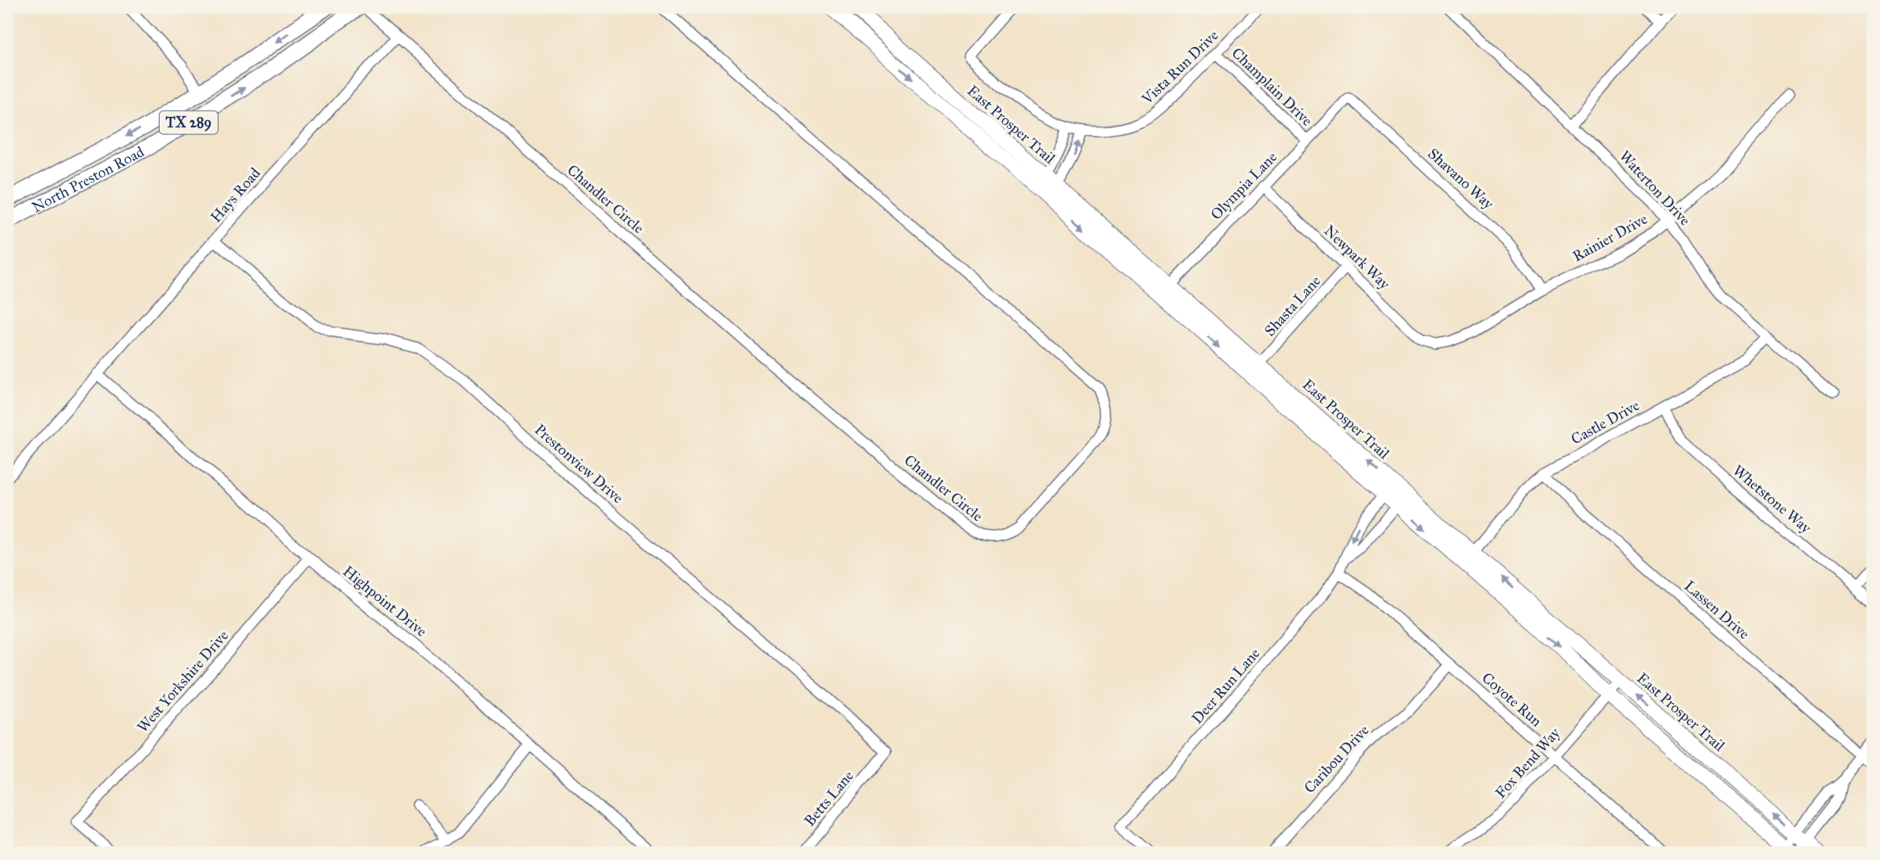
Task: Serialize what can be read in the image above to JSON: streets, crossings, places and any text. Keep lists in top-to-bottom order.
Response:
{
  "streets": {
    "main road": ["TX 289", "East Prosper Trail", "North Preston Road"],
    "street": [
      "Vista Run Drive",
      "Champlain Drive",
      "Shavano Way",
      "Olympia Lane",
      "Waterton Drive",
      "Hays Road",
      "Chandler Circle",
      "Rainier Drive",
      "Newpark Way",
      "Shasta Lane",
      "Castle Drive",
      "Prestonview Drive",
      "Whetstone Way",
      "Highpoint Drive",
      "Lassen Drive",
      "West Yorkshire Drive",
      "Deer Run Lane",
      "Coyote Run",
      "Caribou Drive",
      "Fox Bend Way",
      "Betts Lane"
    ]
  },
  "crossings": [
    ["Vista Run Drive", "Champlain Drive"],
    ["Champlain Drive", "Olympia Lane"],
    ["East Prosper Trail", "Olympia Lane"],
    ["East Prosper Trail", "Shasta Lane"],
    ["East Prosper Trail", "Castle Drive"],
    ["East Prosper Trail", "Deer Run Lane"],
    ["East Prosper Trail", "Fox Bend Way"],
    ["Shavano Way", "Olympia Lane"],
    ["Shavano Way", "Rainier Drive"],
    ["Olympia Lane", "Newpark Way"],
    ["Waterton Drive", "Rainier Drive"],
    ["Waterton Drive", "Castle Drive"],
    ["Hays Road", "Chandler Circle"],
    ["Hays Road", "Prestonview Drive"],
    ["Hays Road", "Highpoint Drive"],
    ["Rainier Drive", "Newpark Way"],
    ["Newpark Way", "Shasta Lane"],
    ["Castle Drive", "Whetstone Way"],
    ["Castle Drive", "Lassen Drive"],
    ["Prestonview Drive", "Betts Lane"],
    ["Highpoint Drive", "West Yorkshire Drive"],
    ["Deer Run Lane", "Coyote Run"],
    ["Coyote Run", "Caribou Drive"],
    ["Coyote Run", "Fox Bend Way"]
  ]
}
